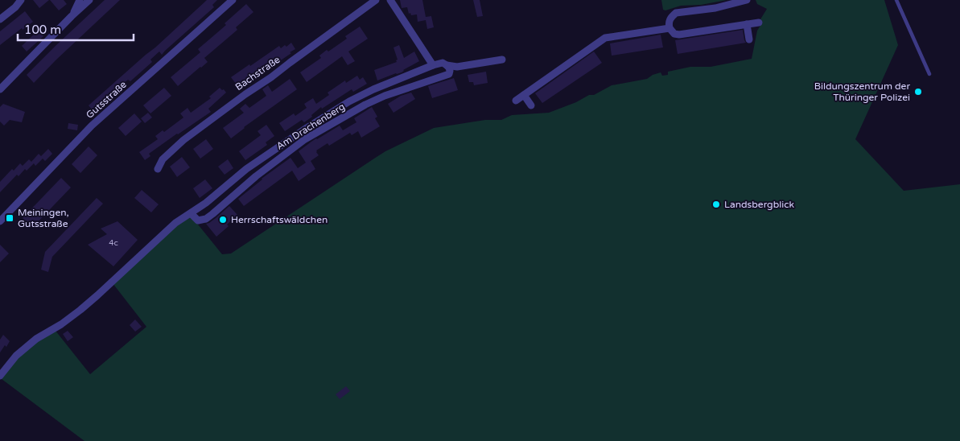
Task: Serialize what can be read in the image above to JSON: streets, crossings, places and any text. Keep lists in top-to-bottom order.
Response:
{
  "streets": {
    "street": ["Bachstraße", "Gutsstraße", "Am Drachenberg"]
  },
  "places": {
    "other": ["Bildungszentrum der Thüringer Polizei", "Landsbergblick", "Herrschaftswäldchen"],
    "transit": ["Meiningen, Gutsstraße"]
  },
  "house_numbers": ["4c"],
  "scale_bar": "100 m"
}
